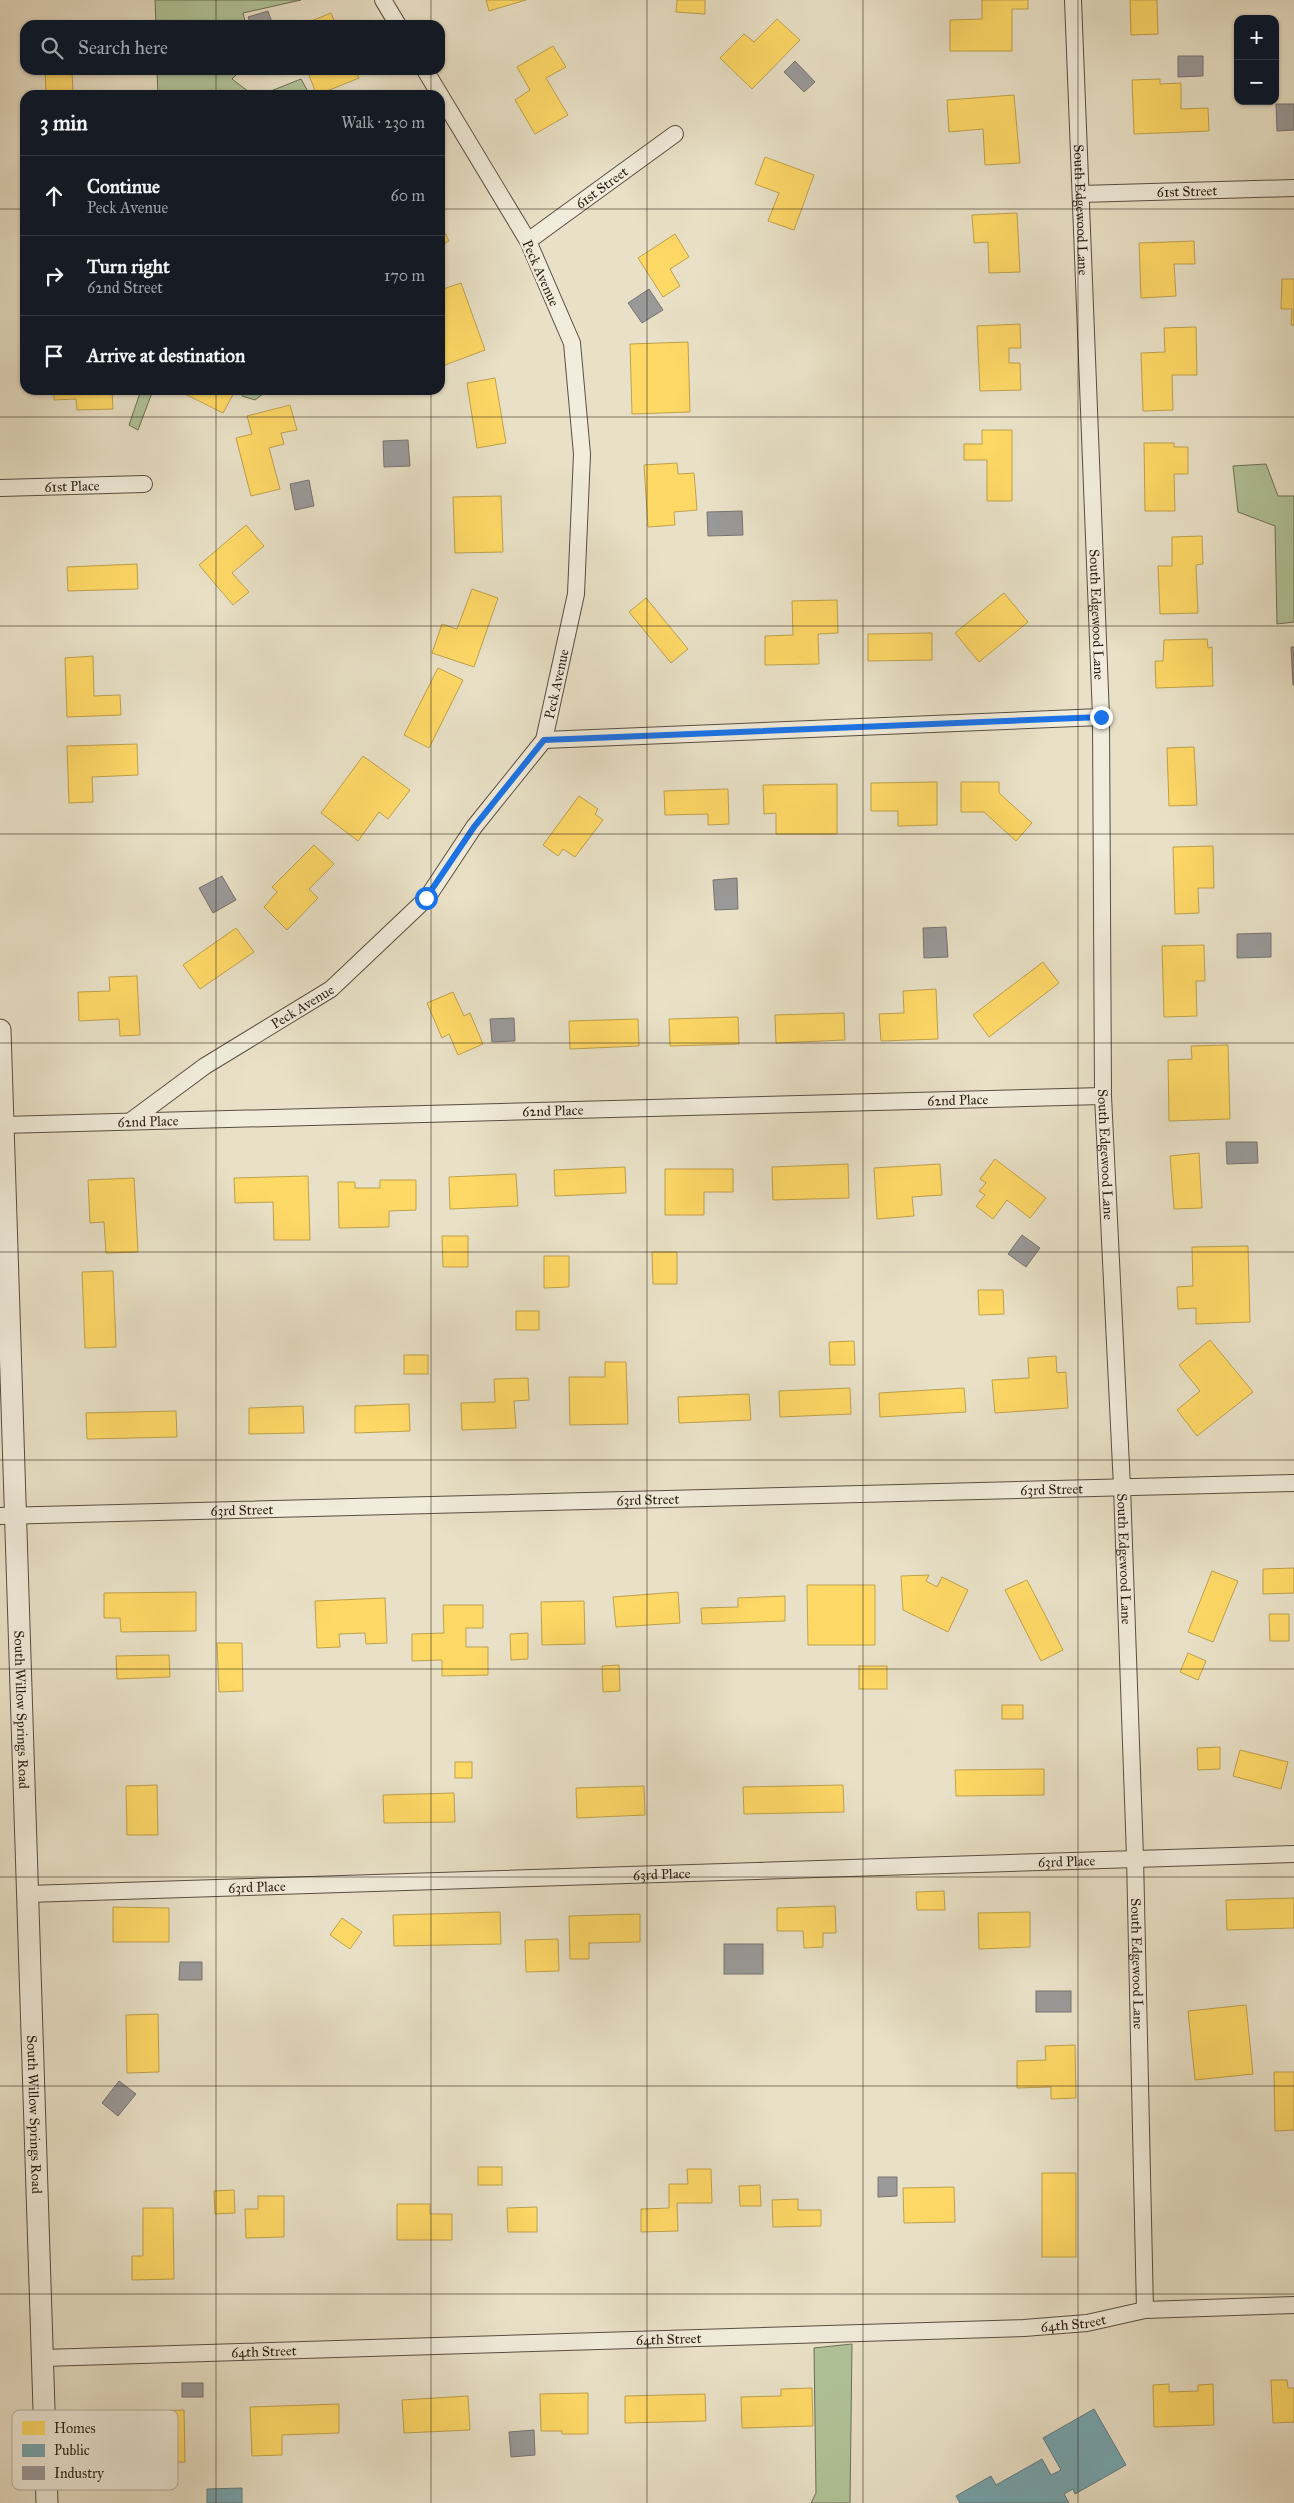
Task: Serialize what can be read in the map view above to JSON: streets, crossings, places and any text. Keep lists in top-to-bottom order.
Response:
{
  "streets": {
    "street": [
      "61st Street",
      "South Edgewood Lane",
      "Peck Avenue",
      "61st Place",
      "62nd Place",
      "63rd Street",
      "South Willow Springs Road",
      "63rd Place",
      "64th Street"
    ]
  },
  "crossings": [
    ["61st Street", "South Edgewood Lane"],
    ["61st Street", "Peck Avenue"],
    ["South Edgewood Lane", "62nd Place"],
    ["South Edgewood Lane", "63rd Street"],
    ["South Edgewood Lane", "63rd Place"],
    ["South Edgewood Lane", "64th Street"],
    ["Peck Avenue", "62nd Place"],
    ["62nd Place", "South Willow Springs Road"],
    ["63rd Street", "South Willow Springs Road"],
    ["South Willow Springs Road", "63rd Place"],
    ["South Willow Springs Road", "64th Street"]
  ],
  "legend": ["Homes", "Public", "Industry"],
  "page": {
    "map_buttons": ["+", "−"],
    "search": "Search here",
    "heading": ["3 min", "Walk · 230 m"],
    "list": [
      ["Continue", "Peck Avenue", "60 m"],
      ["Turn right", "62nd Street", "170 m"],
      "Arrive at destination"
    ]
  }
}
